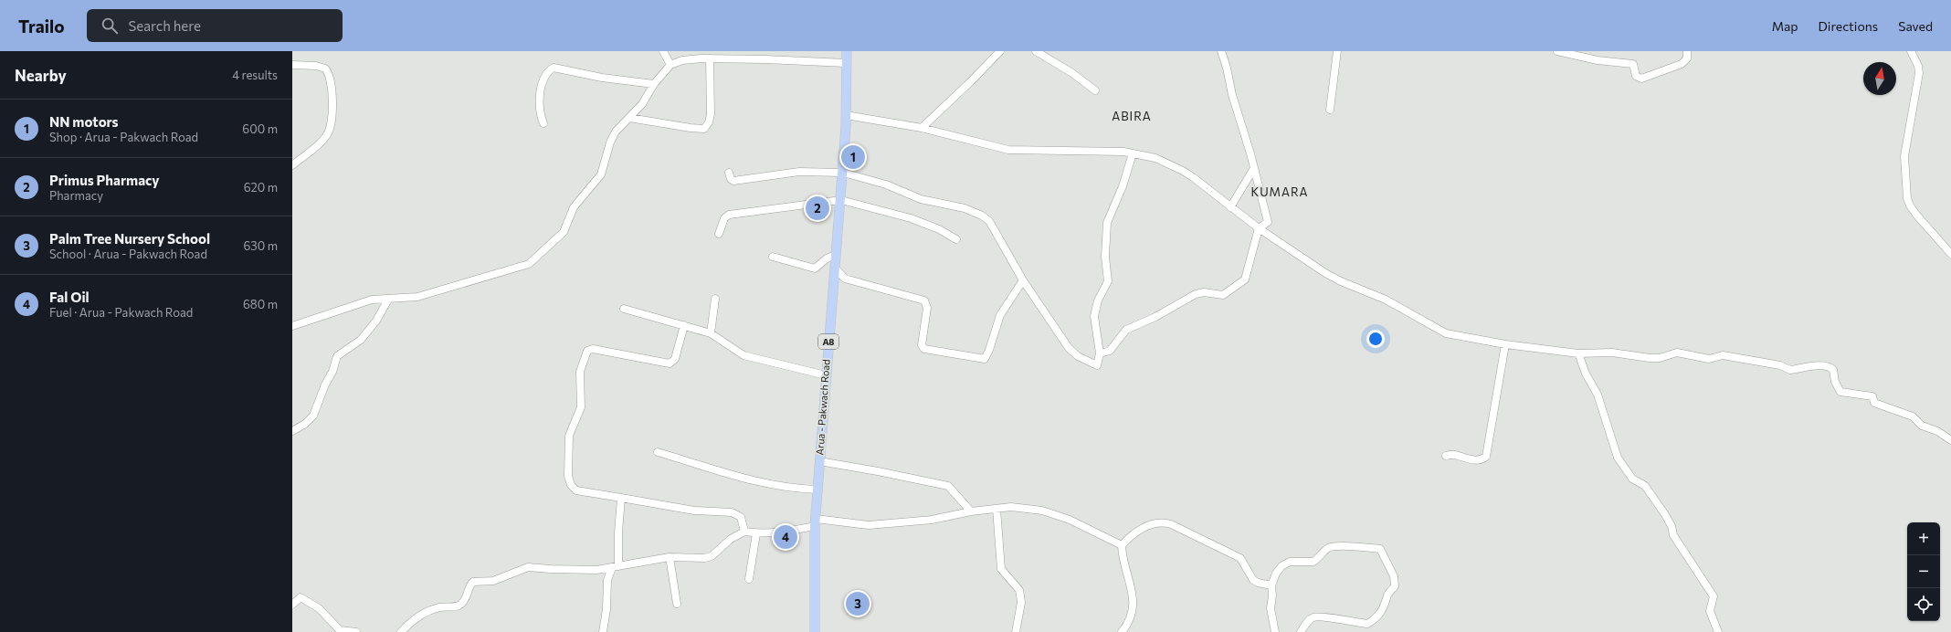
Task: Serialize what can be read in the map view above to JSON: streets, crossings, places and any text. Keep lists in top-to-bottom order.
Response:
{
  "streets": {
    "main road": ["A8", "Arua - Pakwach Road"]
  },
  "districts": ["ABIRA", "KUMARA"],
  "north": "top",
  "page": {
    "header": "Trailo",
    "search": "Search here",
    "nav": ["Map", "Directions", "Saved"],
    "heading": ["Nearby", "4 results"],
    "list": [
      {
        "mark": "1",
        "name": "NN motors",
        "note": "Shop · Arua - Pakwach Road",
        "value": "600 m"
      },
      {
        "mark": "2",
        "name": "Primus Pharmacy",
        "note": "Pharmacy",
        "value": "620 m"
      },
      {
        "mark": "3",
        "name": "Palm Tree Nursery School",
        "note": "School · Arua - Pakwach Road",
        "value": "630 m"
      },
      {
        "mark": "4",
        "name": "Fal Oil",
        "note": "Fuel · Arua - Pakwach Road",
        "value": "680 m"
      }
    ],
    "pins": [
      "1",
      "2",
      "4",
      "3"
    ],
    "map_buttons": ["+", "−"]
  }
}
